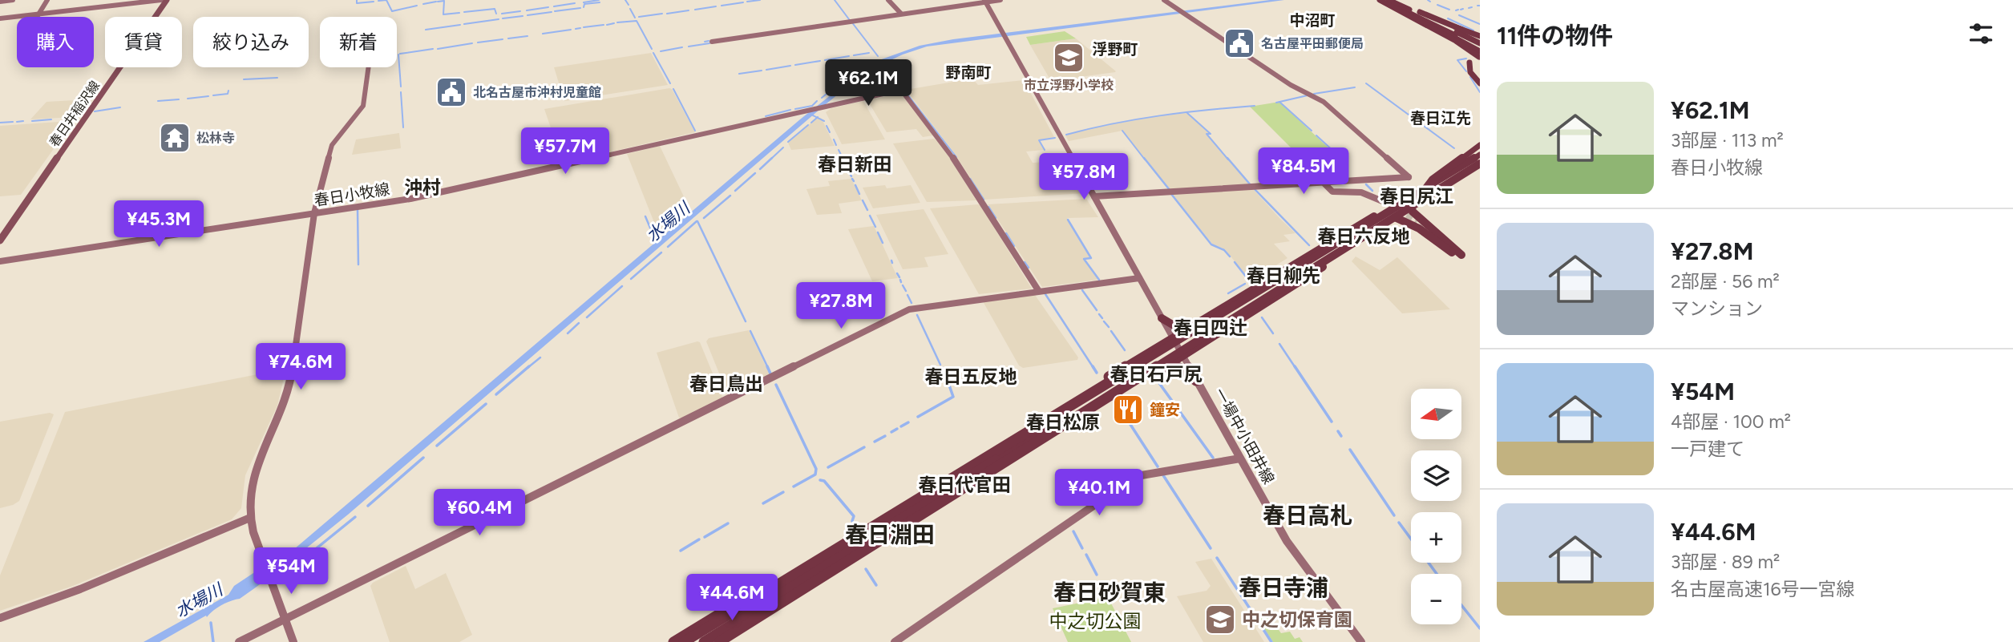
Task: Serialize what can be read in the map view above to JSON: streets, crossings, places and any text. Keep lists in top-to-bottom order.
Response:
{
  "streets": {
    "main road": ["春日井稲沢線"],
    "street": ["春日小牧線", "一場中小田井線"]
  },
  "districts": [
    "中沼町",
    "浮野町",
    "野南町",
    "春日江先",
    "春日新田",
    "沖村",
    "春日尻江",
    "春日六反地",
    "春日柳先",
    "春日四辻",
    "春日石戸尻",
    "春日五反地",
    "春日鳥出",
    "春日松原",
    "春日代官田",
    "春日高札",
    "春日淵田",
    "春日寺浦",
    "春日砂賀東"
  ],
  "water": ["水場川"],
  "parks": ["中之切公園"],
  "places": {
    "public building": ["名古屋平田郵便局", "北名古屋市沖村児童館"],
    "school or university": ["市立浮野小学校", "中之切保育園"],
    "temple": ["松林寺"],
    "restaurant": ["鐘安"]
  },
  "north": "left",
  "page": {
    "heading": "11件の物件",
    "chip": [
      "購入",
      "賃貸",
      "絞り込み",
      "新着"
    ],
    "price": [
      "¥62.1M",
      "¥57.7M",
      "¥84.5M",
      "¥57.8M",
      "¥45.3M",
      "¥27.8M",
      "¥74.6M",
      "¥40.1M",
      "¥60.4M",
      "¥54M",
      "¥44.6M"
    ],
    "list": [
      {
        "name": "¥62.1M",
        "note": "3部屋 · 113 m² · 春日小牧線"
      },
      {
        "name": "¥27.8M",
        "note": "2部屋 · 56 m² · マンション"
      },
      {
        "name": "¥54M",
        "note": "4部屋 · 100 m² · 一戸建て"
      },
      {
        "name": "¥44.6M",
        "note": "3部屋 · 89 m² · 名古屋高速16号一宮線"
      }
    ],
    "map_buttons": ["+", "−"]
  }
}
